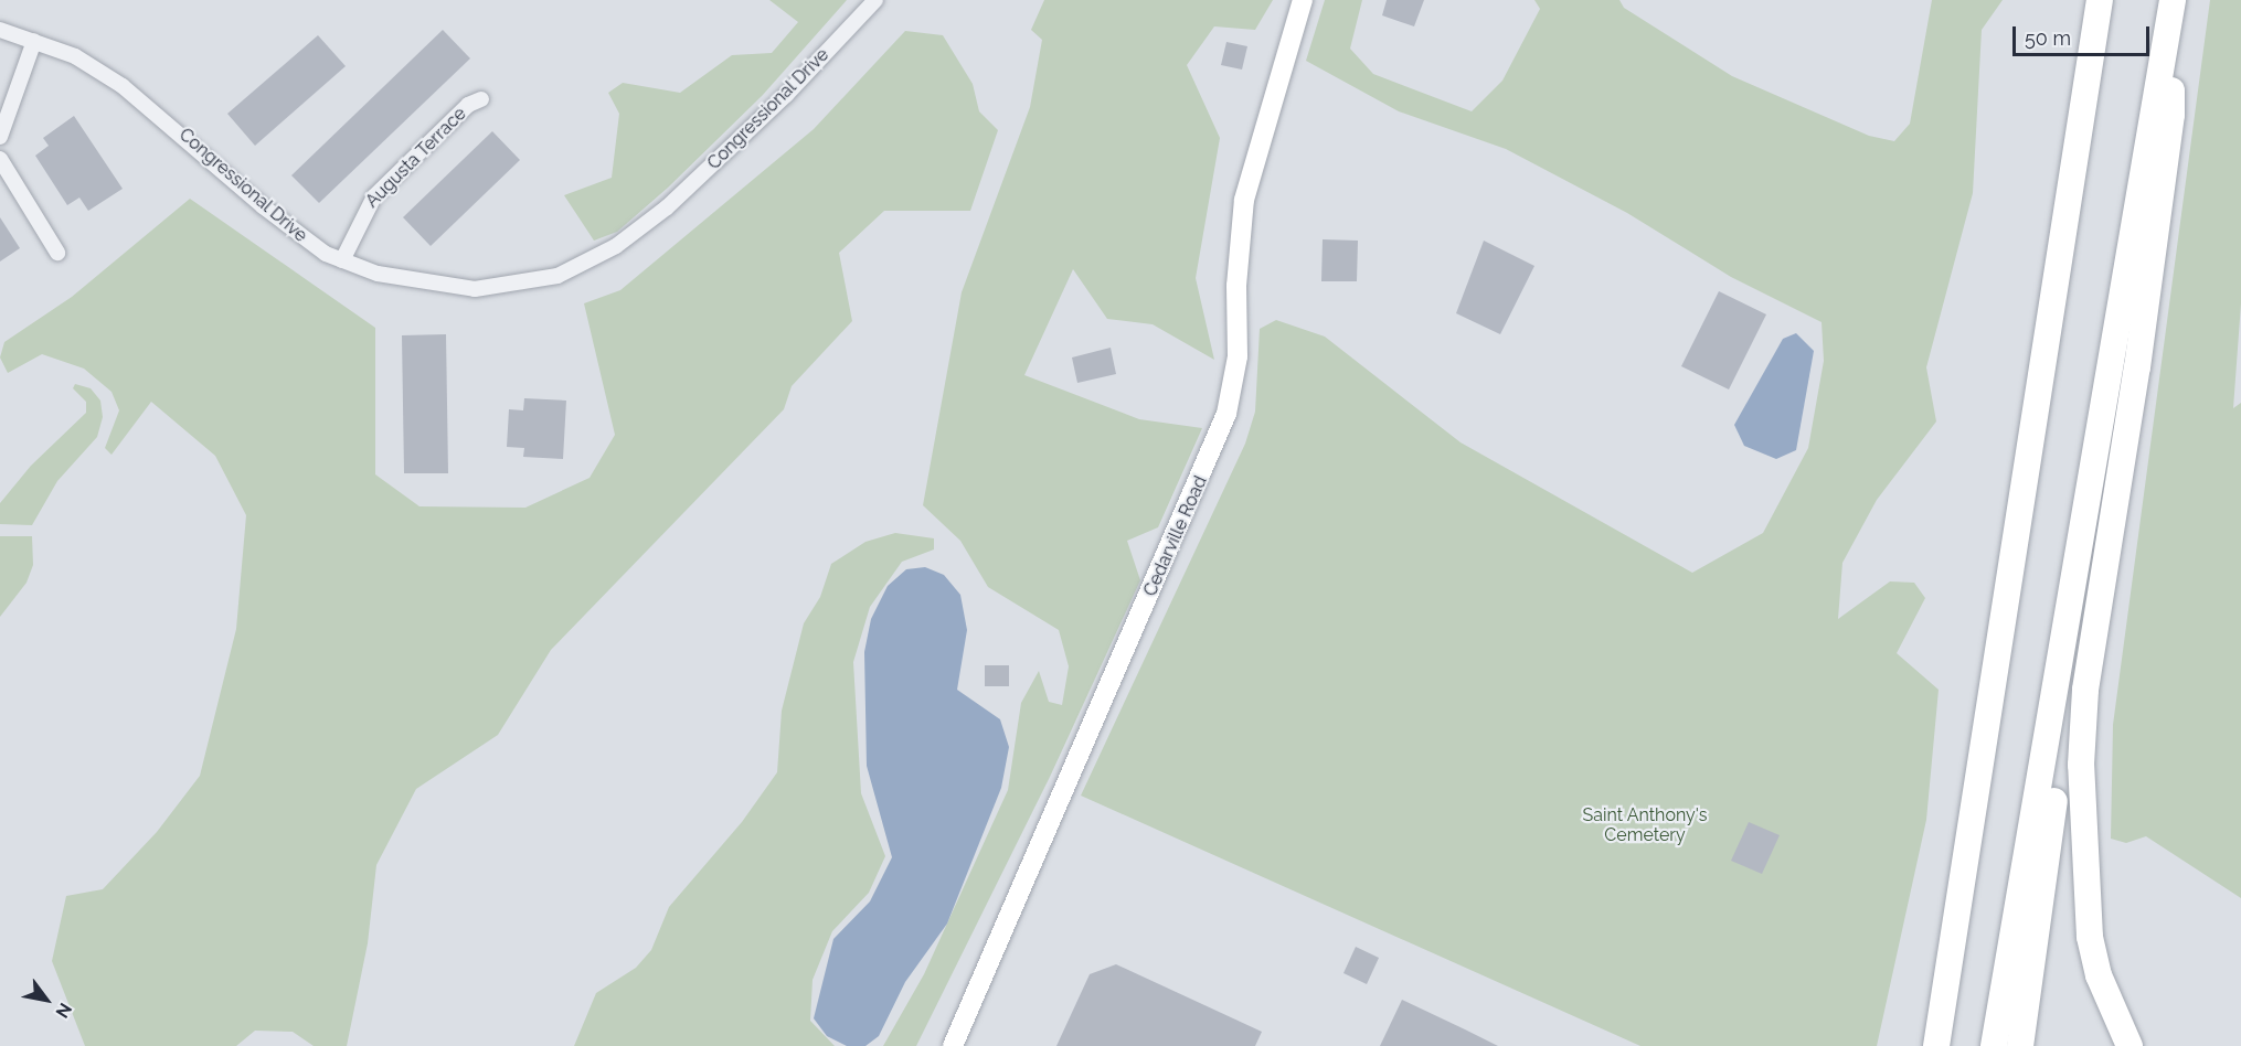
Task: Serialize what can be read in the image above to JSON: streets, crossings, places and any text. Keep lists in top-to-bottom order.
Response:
{
  "streets": {
    "main road": ["Cedarville Road"],
    "street": ["Congressional Drive", "Augusta Terrace"]
  },
  "crossings": [
    ["Congressional Drive", "Augusta Terrace"]
  ],
  "parks": ["Saint Anthony's Cemetery"],
  "scale_bar": "50 m",
  "north": "bottom right"
}
